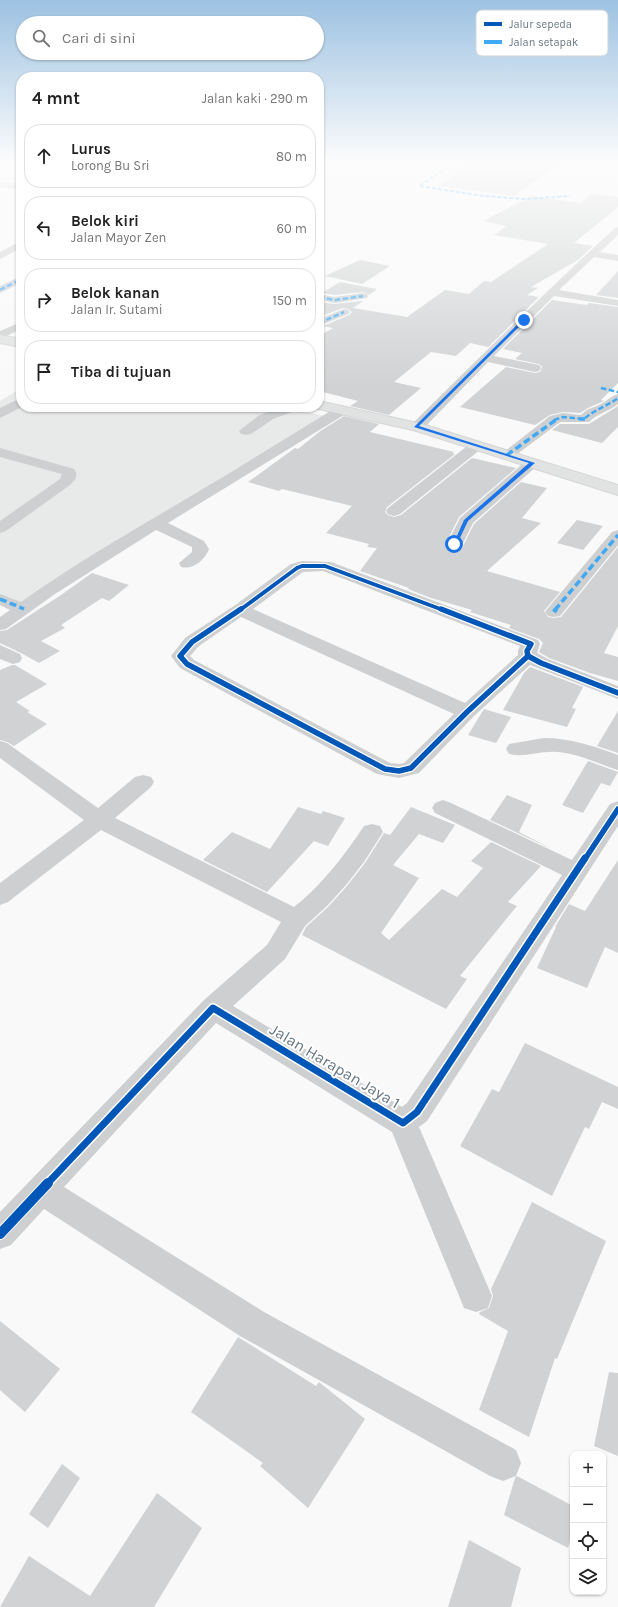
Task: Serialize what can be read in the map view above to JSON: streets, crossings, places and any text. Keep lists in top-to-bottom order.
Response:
{
  "streets": {
    "street": ["Jalan Harapan Jaya 1"]
  },
  "legend": ["Jalur sepeda", "Jalan setapak"],
  "page": {
    "search": "Cari di sini",
    "heading": ["4 mnt", "Jalan kaki · 290 m"],
    "list": [
      ["Lurus", "Lorong Bu Sri", "80 m"],
      ["Belok kiri", "Jalan Mayor Zen", "60 m"],
      ["Belok kanan", "Jalan Ir. Sutami", "150 m"],
      "Tiba di tujuan"
    ],
    "map_buttons": ["+", "−"]
  }
}
